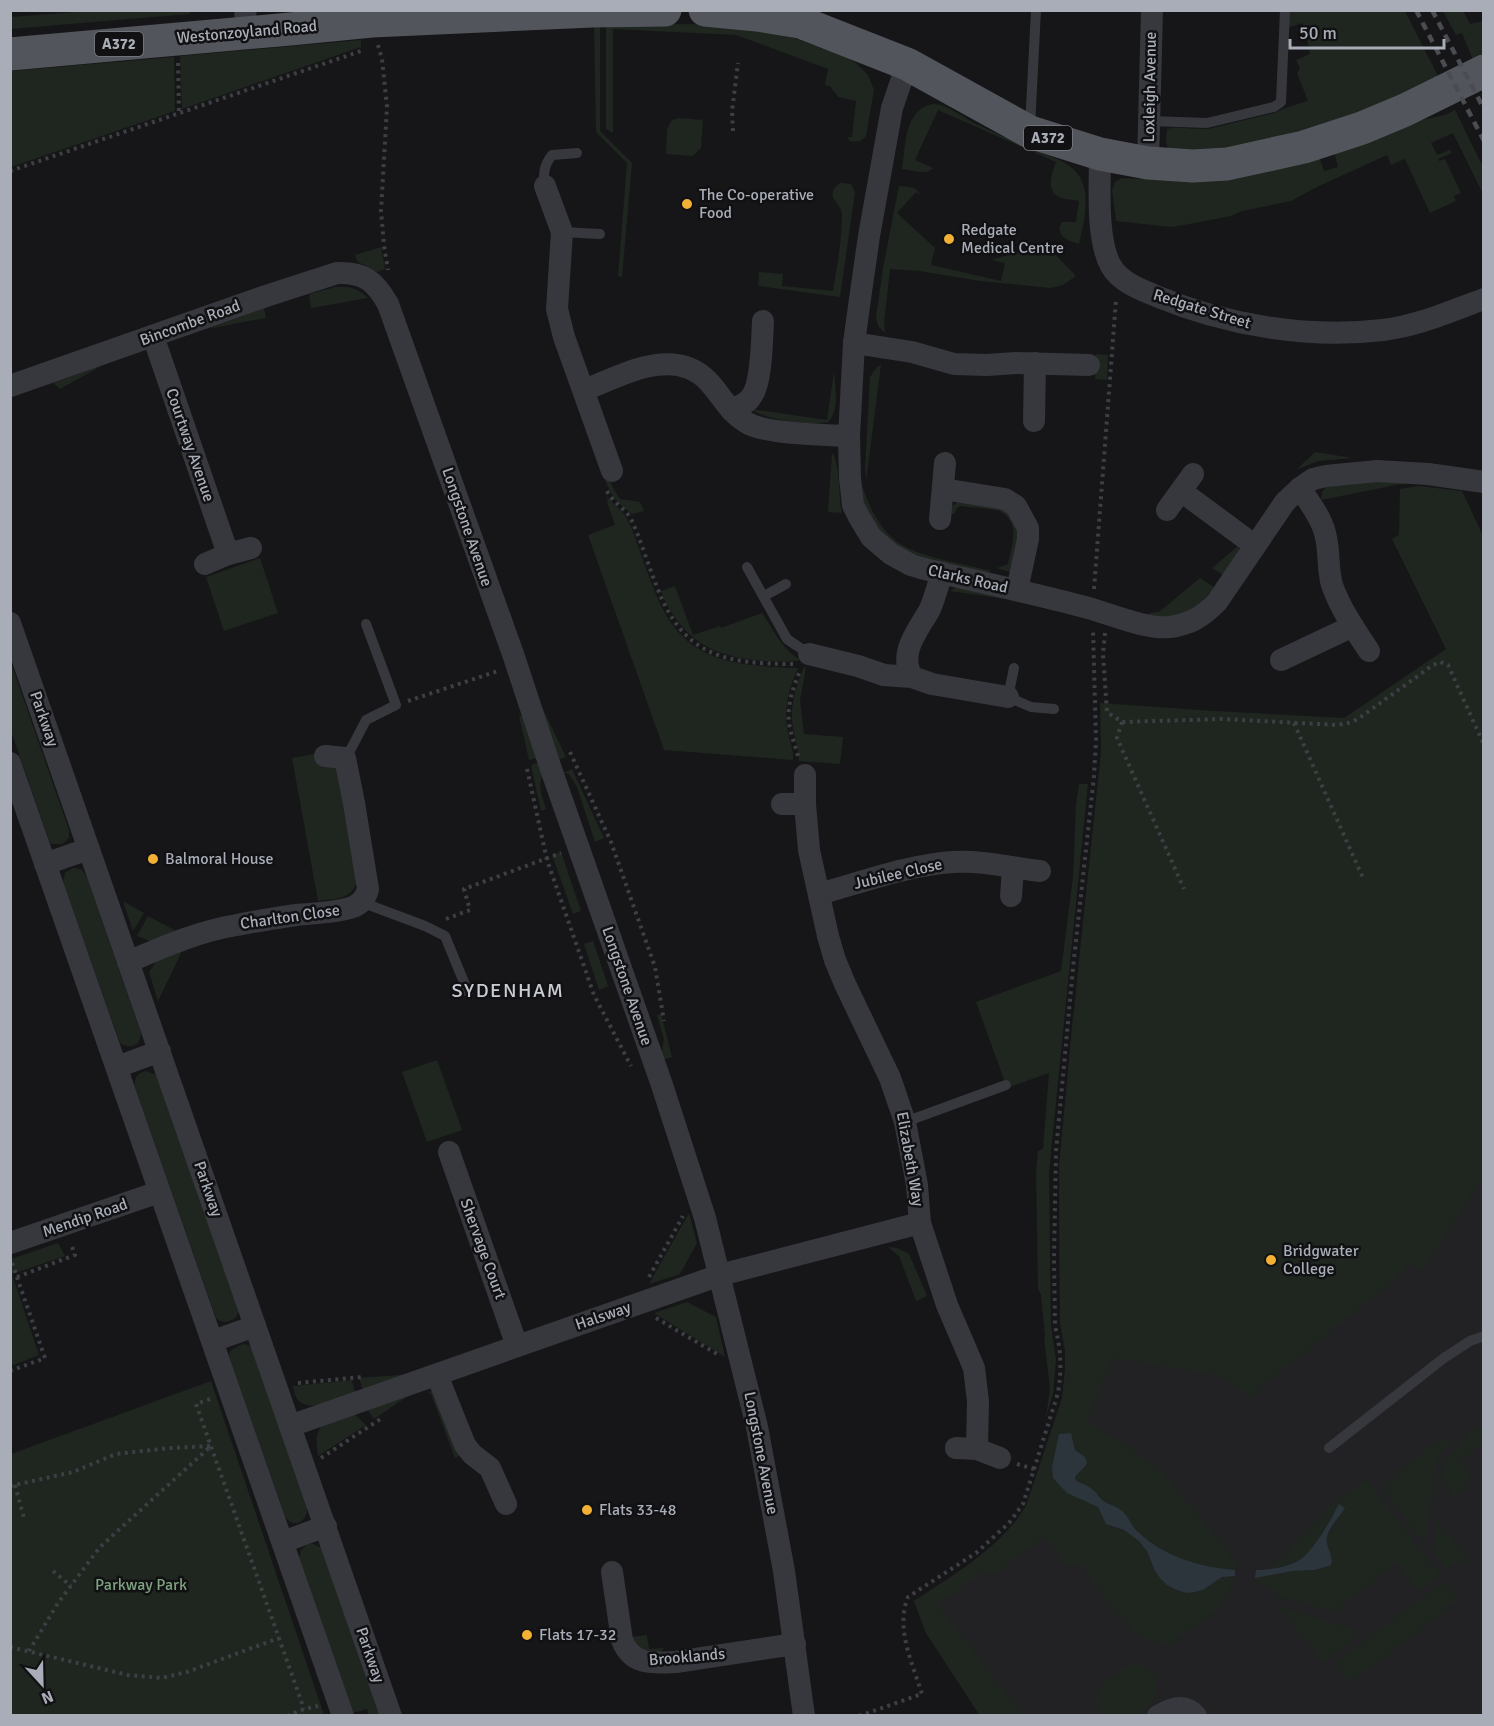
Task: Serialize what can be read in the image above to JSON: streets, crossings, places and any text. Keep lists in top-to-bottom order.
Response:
{
  "streets": {
    "main road": ["Westonzoyland Road", "A372"],
    "street": [
      "Loxleigh Avenue",
      "Redgate Street",
      "Bincombe Road",
      "Courtway Avenue",
      "Longstone Avenue",
      "Clarks Road",
      "Parkway",
      "Jubilee Close",
      "Charlton Close",
      "Elizabeth Way",
      "Mendip Road",
      "Shervage Court",
      "Halsway",
      "Brooklands"
    ]
  },
  "crossings": [
    ["A372", "Loxleigh Avenue"],
    ["A372", "Clarks Road"],
    ["Bincombe Road", "Courtway Avenue"],
    ["Bincombe Road", "Longstone Avenue"],
    ["Longstone Avenue", "Halsway"],
    ["Longstone Avenue", "Brooklands"],
    ["Parkway", "Charlton Close"],
    ["Parkway", "Halsway"],
    ["Jubilee Close", "Elizabeth Way"],
    ["Elizabeth Way", "Halsway"],
    ["Shervage Court", "Halsway"]
  ],
  "districts": ["SYDENHAM"],
  "parks": ["Parkway Park"],
  "places": [
    "The Co-operative Food",
    "Redgate Medical Centre",
    "Balmoral House",
    "Bridgwater College",
    "Flats 33-48",
    "Flats 17-32"
  ],
  "scale_bar": "50 m",
  "north": "bottom"
}
